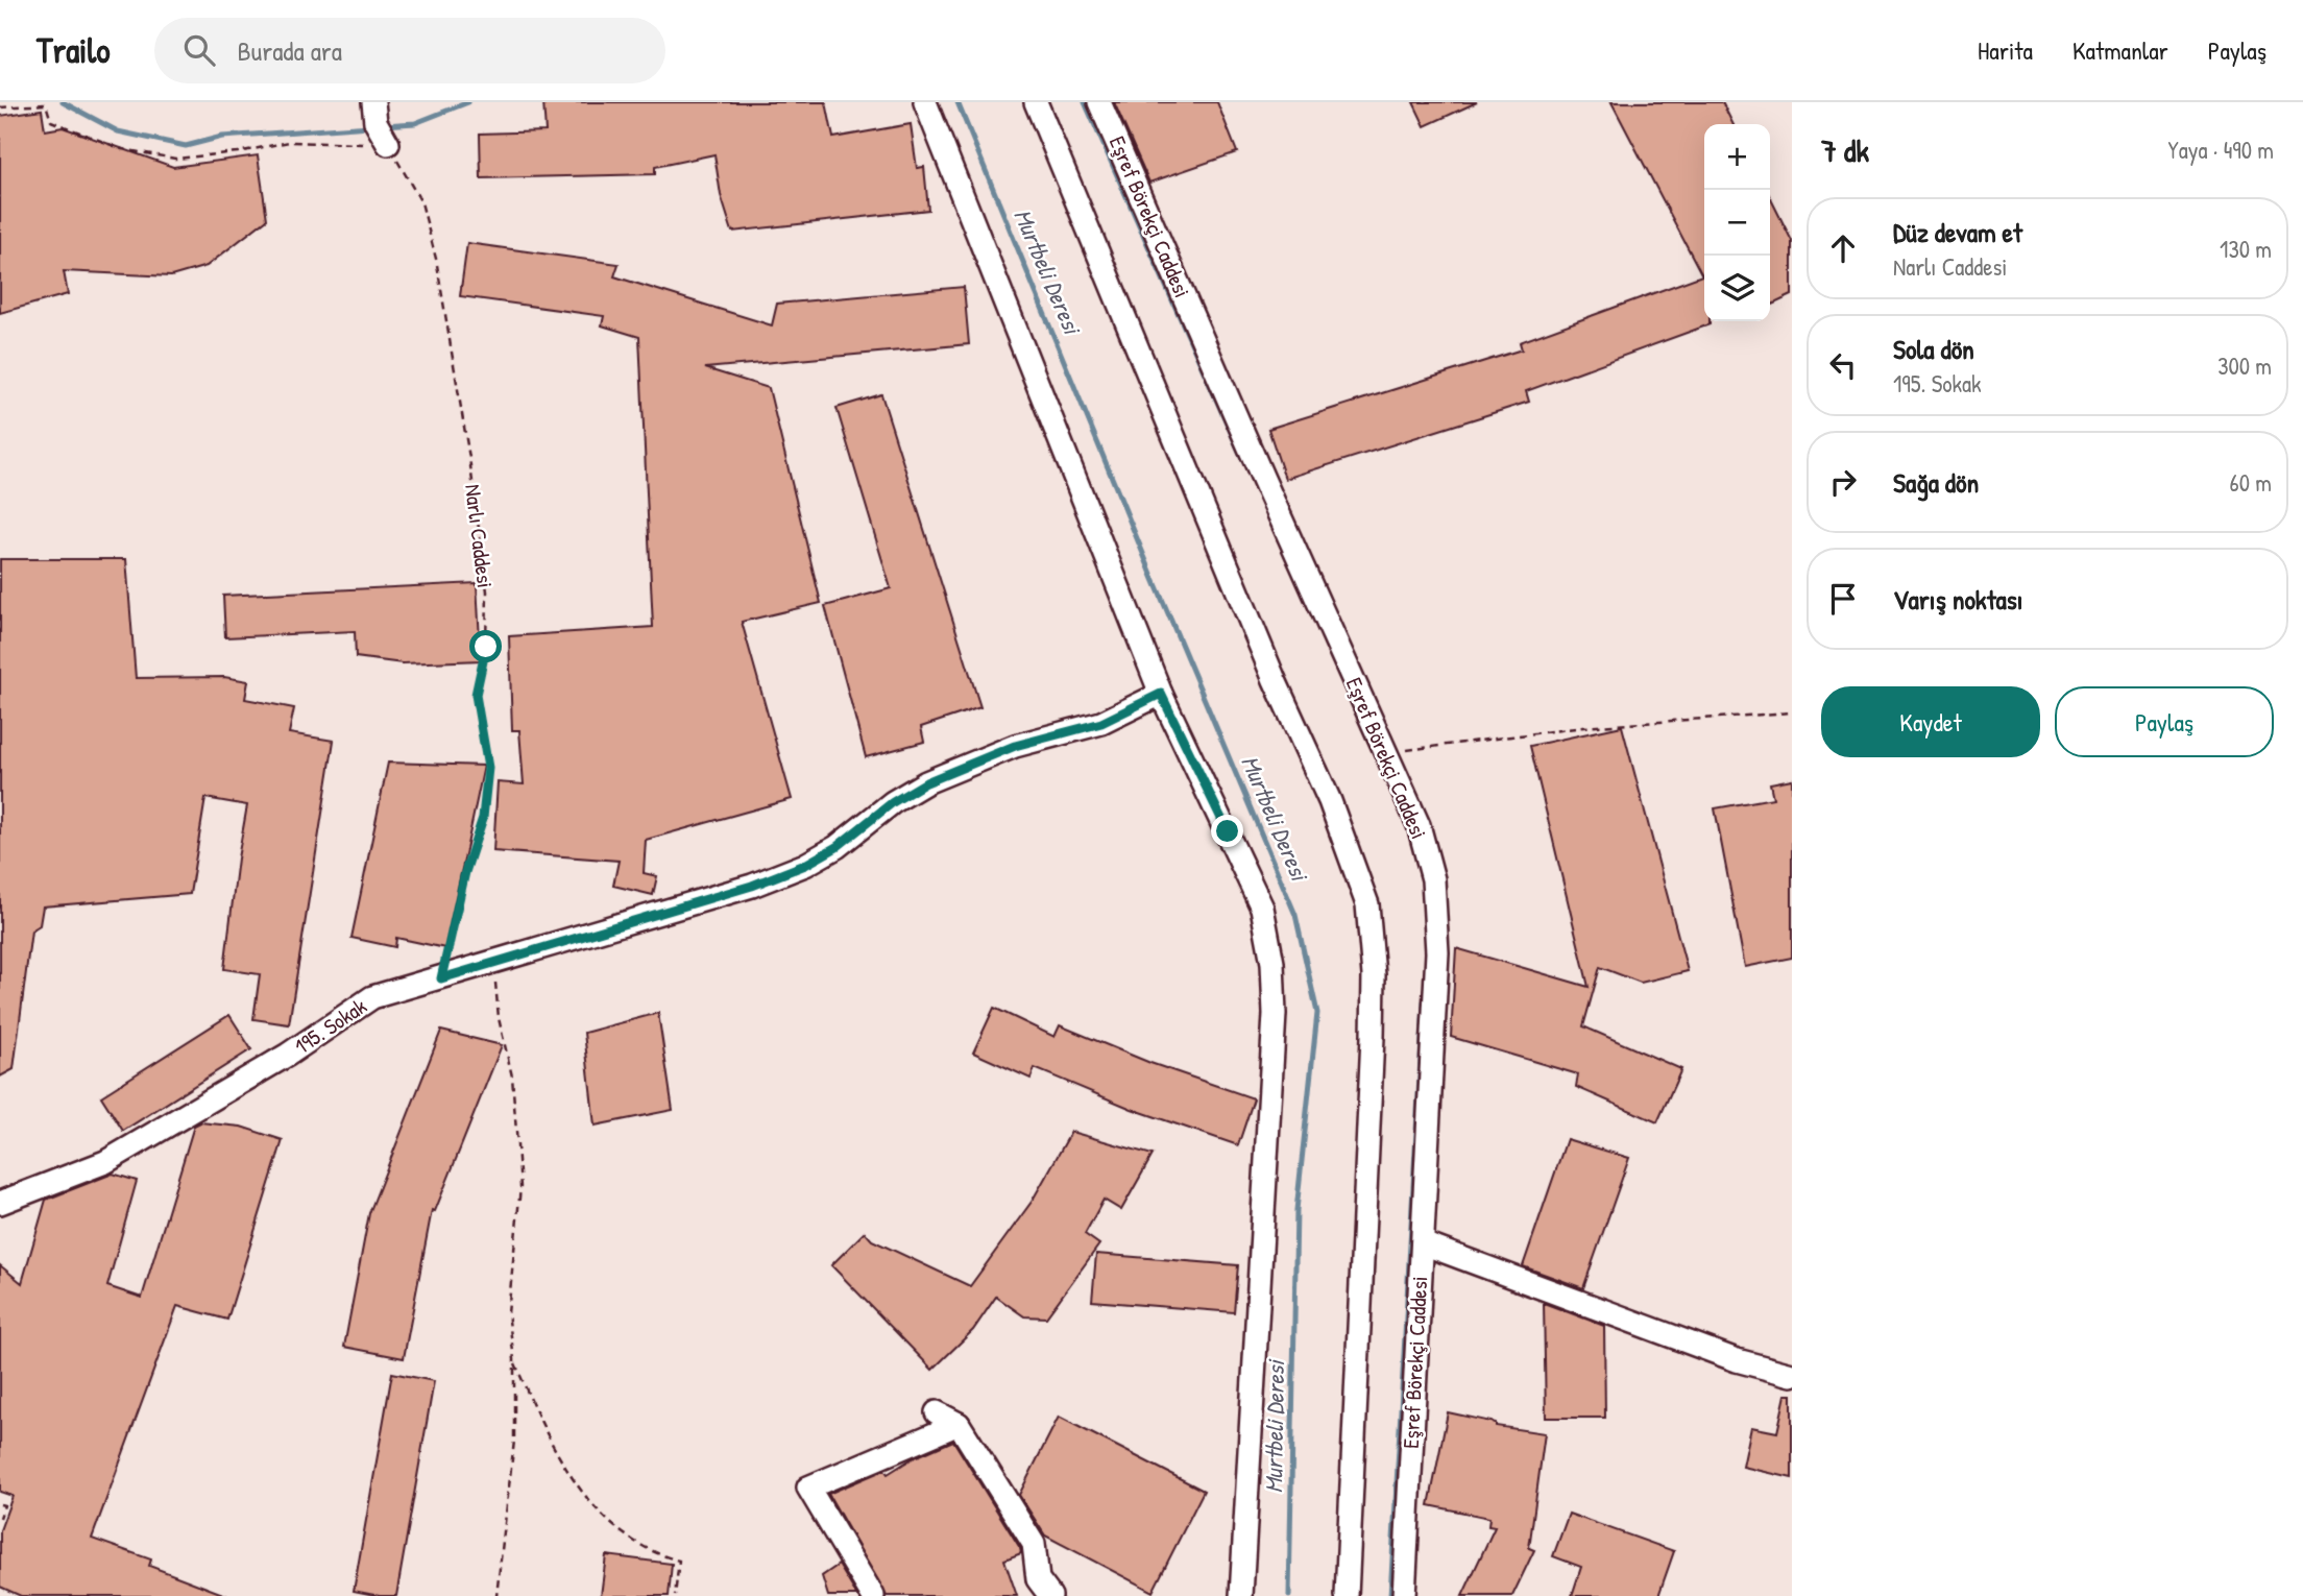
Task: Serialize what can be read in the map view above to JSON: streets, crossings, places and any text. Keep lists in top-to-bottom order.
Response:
{
  "streets": {
    "street": ["Eşref Börekçi Caddesi", "195. Sokak"],
    "path": ["Narlı Caddesi"]
  },
  "crossings": [
    ["Narlı Caddesi", "195. Sokak"]
  ],
  "water": ["Murtbeli Deresi"],
  "page": {
    "header": "Trailo",
    "search": "Burada ara",
    "nav": ["Harita", "Katmanlar", "Paylaş"],
    "heading": ["7 dk", "Yaya · 490 m"],
    "map_buttons": ["+", "−"],
    "list": [
      ["Düz devam et", "Narlı Caddesi", "130 m"],
      ["Sola dön", "195. Sokak", "300 m"],
      ["Sağa dön", "60 m"],
      "Varış noktası"
    ],
    "buttons": ["Kaydet", "Paylaş"]
  }
}
